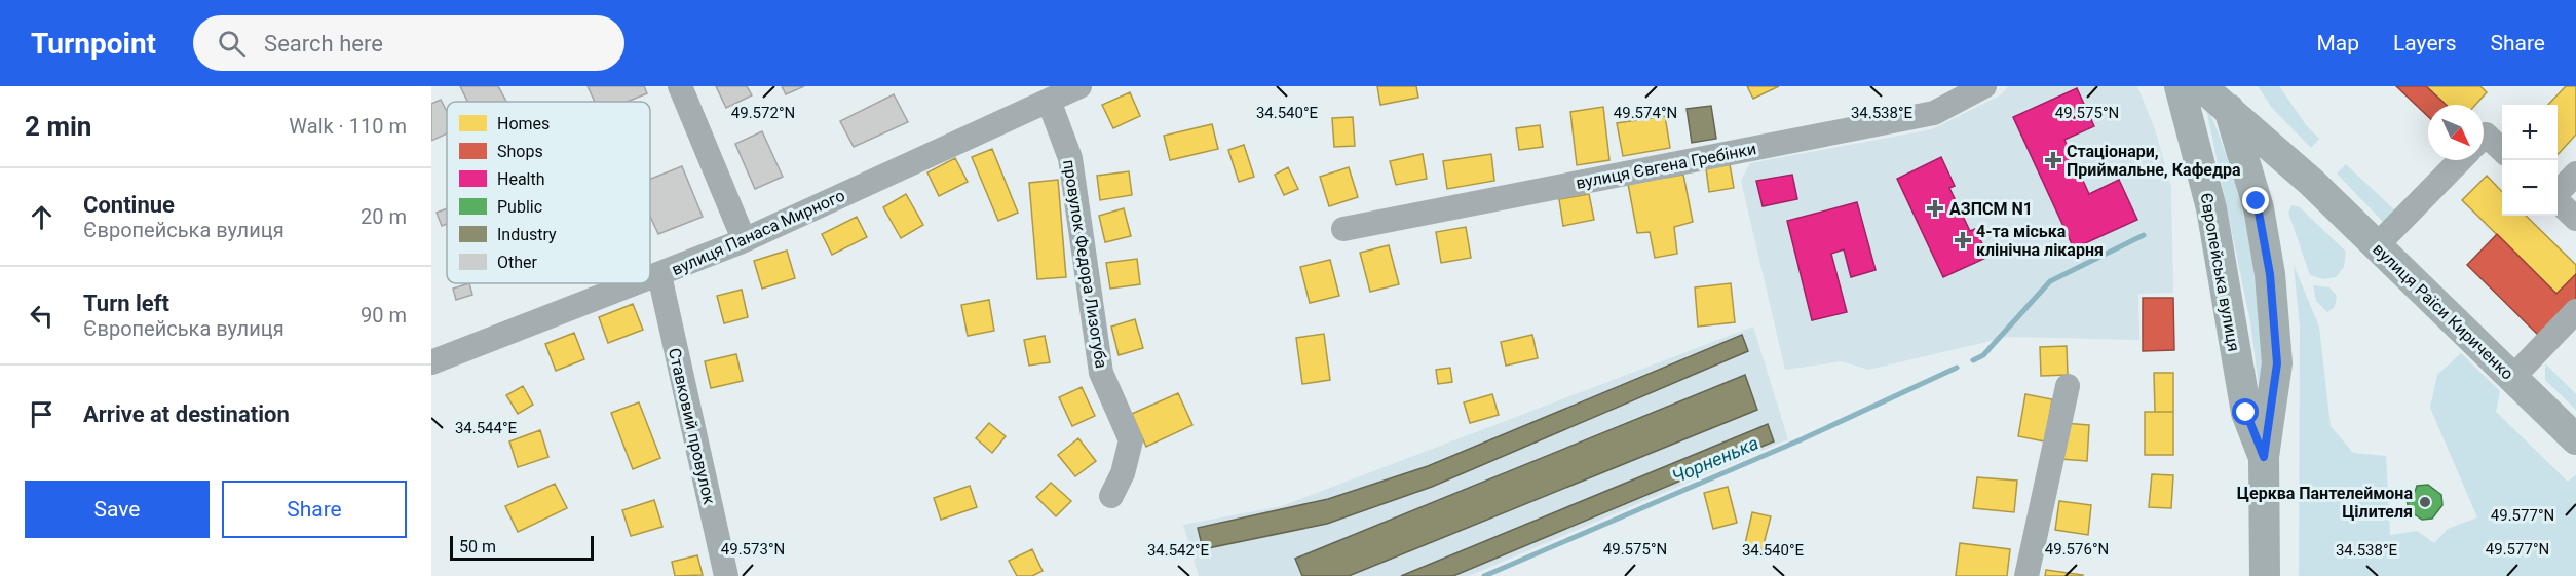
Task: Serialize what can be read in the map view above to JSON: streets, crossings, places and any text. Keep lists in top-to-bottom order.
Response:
{
  "streets": {
    "main road": ["Європейська вулиця", "вулиця Раїси Кириченко"],
    "street": [
      "вулиця Євгена Гребінки",
      "вулиця Панаса Мирного",
      "провулок Федора Лизогуба",
      "Ставковий провулок"
    ]
  },
  "crossings": [
    ["вулиця Панаса Мирного", "провулок Федора Лизогуба"],
    ["вулиця Панаса Мирного", "Ставковий провулок"],
    ["Європейська вулиця", "вулиця Раїси Кириченко"]
  ],
  "water": ["Чорненька"],
  "places": {
    "health": ["Стаціонари, Приймальне, Кафедра", "АЗПСМ N1", "4-та міська клінічна лікарня"],
    "other": ["Церква Пантелеймона Цілителя"]
  },
  "legend": [
    "Homes",
    "Shops",
    "Health",
    "Public",
    "Industry",
    "Other"
  ],
  "scale_bar": "50 m",
  "north": "bottom right",
  "page": {
    "header": "Turnpoint",
    "search": "Search here",
    "nav": ["Map", "Layers", "Share"],
    "heading": ["2 min", "Walk · 110 m"],
    "map_buttons": ["+", "−"],
    "list": [
      ["Continue", "Європейська вулиця", "20 m"],
      ["Turn left", "Європейська вулиця", "90 m"],
      "Arrive at destination"
    ],
    "buttons": ["Save", "Share"],
    "scale": "50 m"
  },
  "coordinates": [
    "34.540°E",
    "34.538°E",
    "49.572°N",
    "49.574°N",
    "49.575°N",
    "34.544°E",
    "49.577°N",
    "49.573°N",
    "49.576°N",
    "34.542°E"
  ]
}
